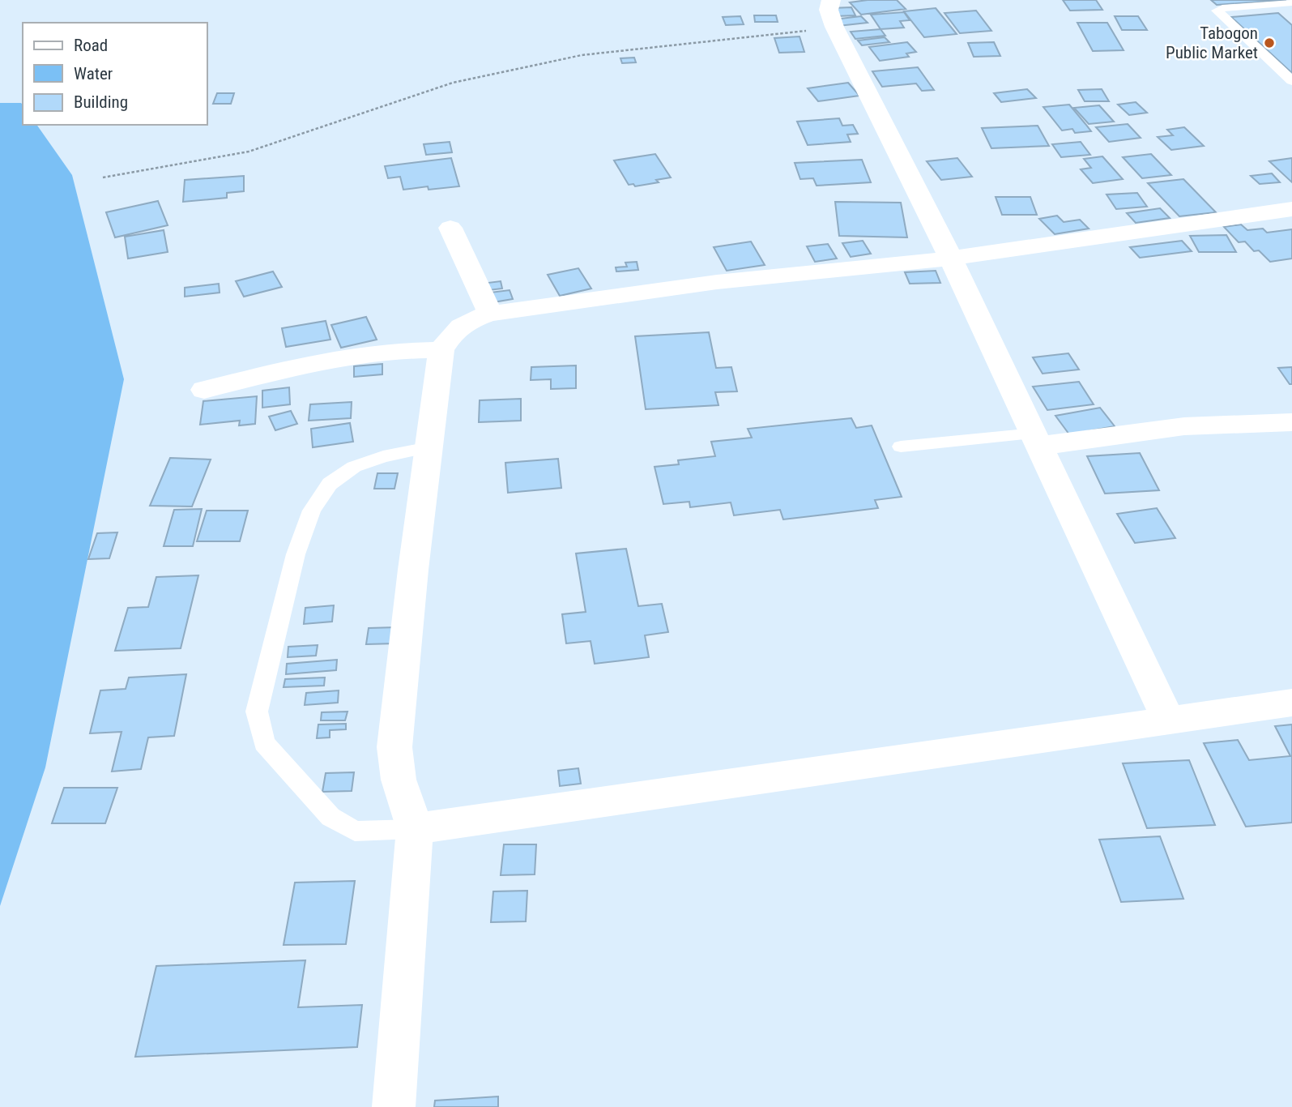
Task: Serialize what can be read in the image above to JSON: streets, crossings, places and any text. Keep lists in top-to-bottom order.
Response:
{
  "places": ["Tabogon Public Market"],
  "legend": ["Road", "Water", "Building"]
}
